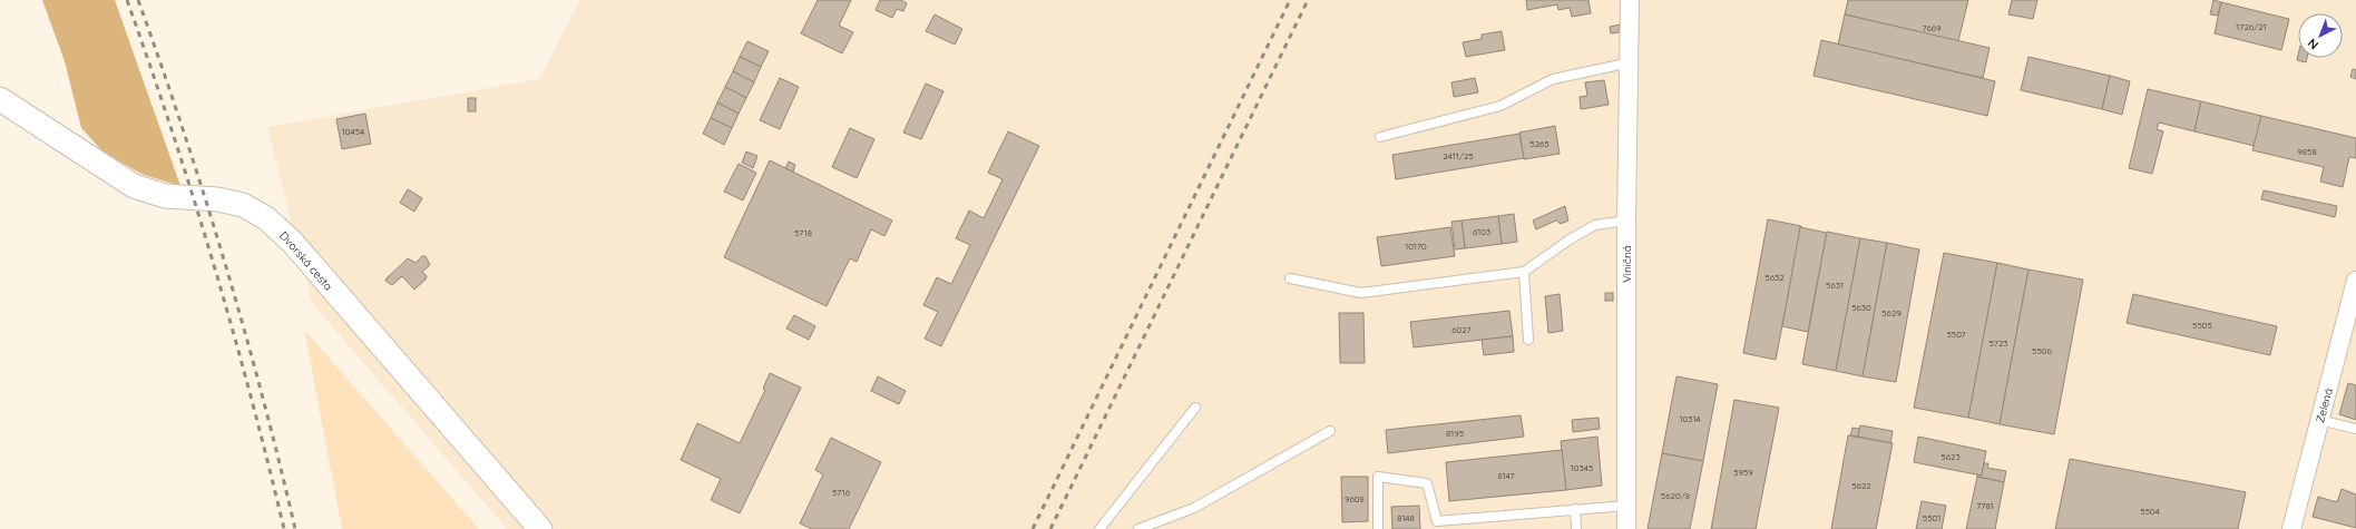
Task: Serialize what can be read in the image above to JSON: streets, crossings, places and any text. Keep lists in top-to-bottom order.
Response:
{
  "streets": {
    "street": ["Dvorská cesta", "Viničná", "Zelená"]
  },
  "house_numbers": [
    "1726/21",
    "7669",
    "10454",
    "5265",
    "9858",
    "2411/25",
    "6103",
    "5718",
    "10170",
    "5632",
    "5631",
    "5630",
    "5629",
    "5505",
    "6027",
    "5507",
    "5723",
    "5506",
    "10314",
    "8195",
    "5623",
    "10345",
    "5959",
    "8147",
    "5622",
    "5716",
    "5620/8",
    "9608",
    "7781",
    "5504",
    "8148",
    "5501"
  ],
  "north": "bottom left"
}
